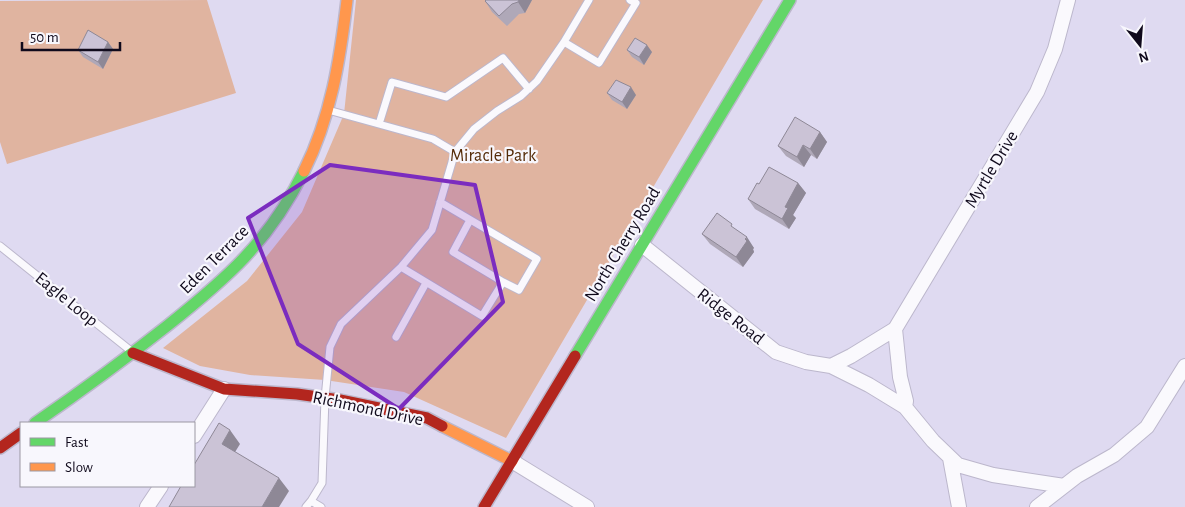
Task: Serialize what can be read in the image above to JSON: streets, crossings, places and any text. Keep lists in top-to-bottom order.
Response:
{
  "streets": {
    "street": [
      "Myrtle Drive",
      "North Cherry Road",
      "Eden Terrace",
      "Ridge Road",
      "Richmond Drive"
    ],
    "lane": ["Eagle Loop"]
  },
  "crossings": [
    ["North Cherry Road", "Ridge Road"],
    ["North Cherry Road", "Richmond Drive"],
    ["Eden Terrace", "Eagle Loop"],
    ["Eden Terrace", "Richmond Drive"],
    ["Eagle Loop", "Richmond Drive"]
  ],
  "parks": ["Miracle Park"],
  "legend": ["Fast", "Slow"],
  "scale_bar": "50 m",
  "north": "bottom"
}
